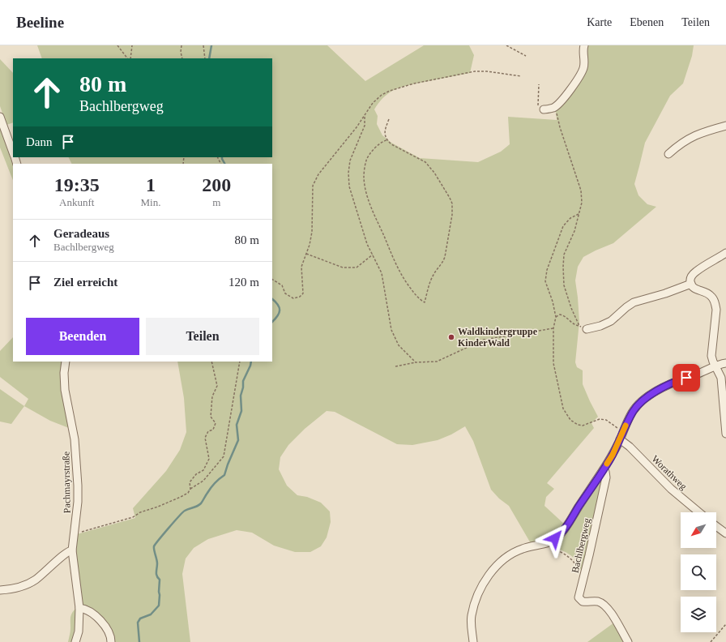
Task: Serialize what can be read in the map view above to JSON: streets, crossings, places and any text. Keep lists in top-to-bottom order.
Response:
{
  "streets": {
    "street": ["Worathweg", "Pachmayrstraße", "Bachlbergweg"]
  },
  "places": ["Waldkindergruppe KinderWald"],
  "north": "bottom left",
  "page": {
    "header": "Beeline",
    "nav": ["Karte", "Ebenen", "Teilen"],
    "turn": ["80 m", "Bachlbergweg"],
    "then": "Dann",
    "eta": [
      "19:35",
      "Ankunft",
      "1",
      "Min.",
      "200",
      "m"
    ],
    "list": [
      {
        "name": "Geradeaus",
        "note": "Bachlbergweg",
        "value": "80 m"
      },
      {
        "name": "Ziel erreicht",
        "value": "120 m"
      }
    ],
    "buttons": ["Beenden", "Teilen"]
  }
}
